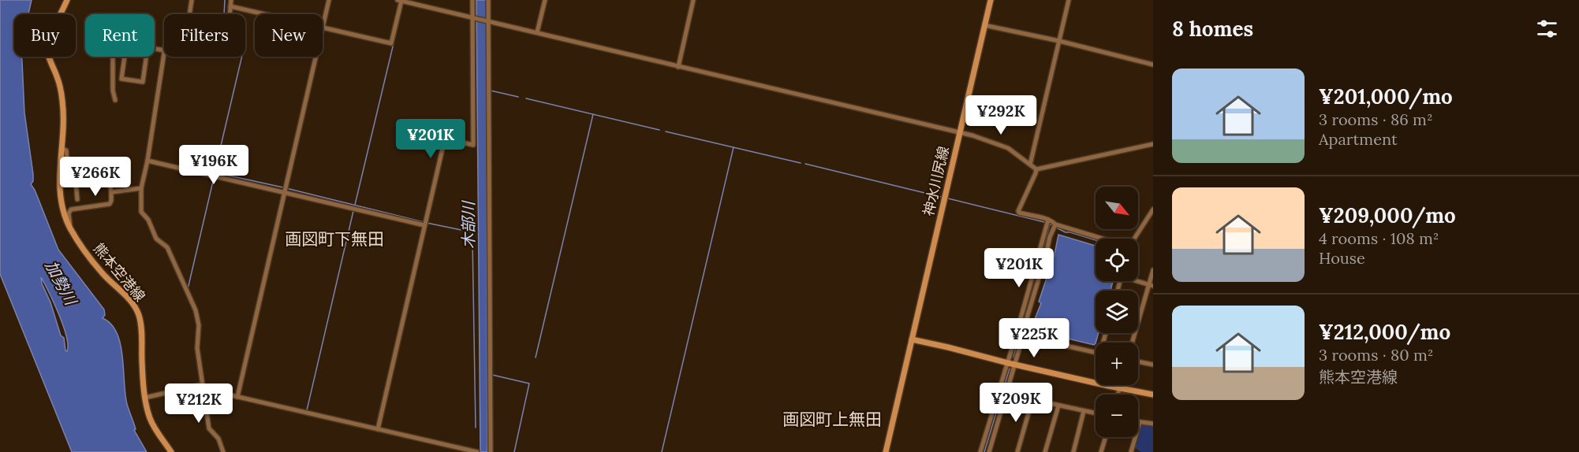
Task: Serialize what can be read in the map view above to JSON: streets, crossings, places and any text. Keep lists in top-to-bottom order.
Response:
{
  "streets": {
    "main road": ["神水川尻線", "熊本空港線"]
  },
  "districts": ["画図町下無田", "画図町上無田"],
  "water": ["木部川", "加勢川"],
  "north": "bottom right",
  "page": {
    "heading": "8 homes",
    "chip": [
      "Buy",
      "Rent",
      "Filters",
      "New"
    ],
    "list": [
      {
        "name": "¥201,000/mo",
        "note": "3 rooms · 86 m² · Apartment"
      },
      {
        "name": "¥209,000/mo",
        "note": "4 rooms · 108 m² · House"
      },
      {
        "name": "¥212,000/mo",
        "note": "3 rooms · 80 m² · 熊本空港線"
      }
    ],
    "price": [
      "¥292K",
      "¥201K",
      "¥196K",
      "¥266K",
      "¥201K",
      "¥225K",
      "¥209K",
      "¥212K"
    ],
    "map_buttons": ["+", "−"]
  }
}
